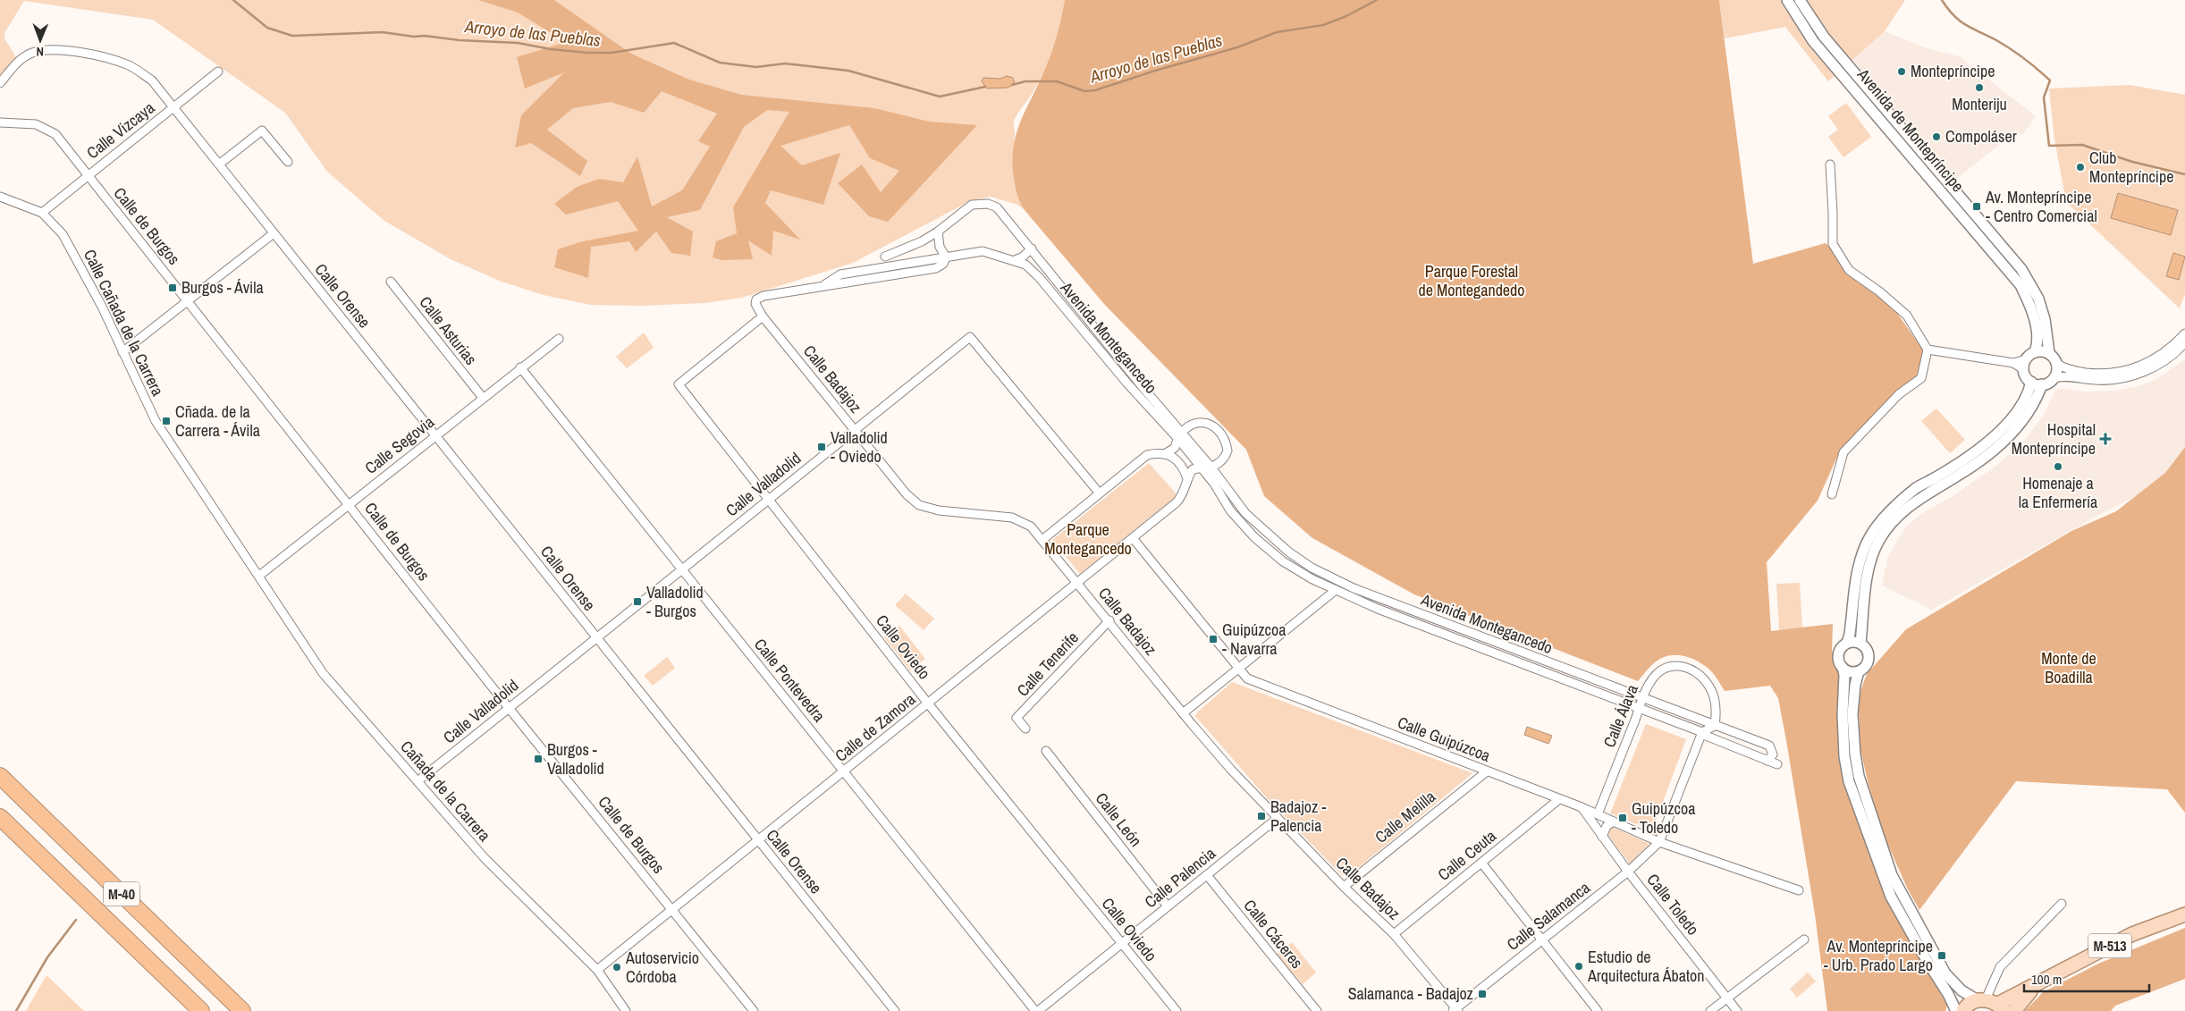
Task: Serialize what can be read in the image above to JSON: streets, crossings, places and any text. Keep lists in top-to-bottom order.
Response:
{
  "streets": {
    "highway": ["M-40"],
    "main road": ["M-513"],
    "street": [
      "Calle Vizcaya",
      "Avenida de Montepríncipe",
      "Calle de Burgos",
      "Calle Orense",
      "Calle Cañada de la Carrera",
      "Calle Asturias",
      "Avenida Montegancedo",
      "Calle Badajoz",
      "Calle Segovia",
      "Calle Valladolid",
      "Calle Oviedo",
      "Calle Tenerife",
      "Calle Pontevedra",
      "Calle Álava",
      "Calle de Zamora",
      "Calle Guipúzcoa",
      "Cañada de la Carrera",
      "Calle Melilla",
      "Calle León",
      "Calle Ceuta",
      "Calle Palencia",
      "Calle Toledo",
      "Calle Salamanca",
      "Calle Cáceres"
    ]
  },
  "crossings": [
    ["Calle Vizcaya", "Calle de Burgos"],
    ["Calle Vizcaya", "Calle Orense"],
    ["Calle Vizcaya", "Calle Cañada de la Carrera"],
    ["Calle de Burgos", "Calle Segovia"],
    ["Calle de Burgos", "Calle Valladolid"],
    ["Calle de Burgos", "Calle de Zamora"],
    ["Calle Orense", "Calle Segovia"],
    ["Calle Orense", "Calle Valladolid"],
    ["Calle Orense", "Calle de Zamora"],
    ["Calle Cañada de la Carrera", "Calle Segovia"],
    ["Calle Cañada de la Carrera", "Cañada de la Carrera"],
    ["Calle Asturias", "Calle Segovia"],
    ["Avenida Montegancedo", "Calle Badajoz"],
    ["Avenida Montegancedo", "Calle Álava"],
    ["Calle Badajoz", "Calle Valladolid"],
    ["Calle Badajoz", "Calle Oviedo"],
    ["Calle Badajoz", "Calle Tenerife"],
    ["Calle Badajoz", "Calle de Zamora"],
    ["Calle Badajoz", "Calle Melilla"],
    ["Calle Badajoz", "Calle Ceuta"],
    ["Calle Badajoz", "Calle Palencia"],
    ["Calle Badajoz", "Calle Salamanca"],
    ["Calle Segovia", "Calle Pontevedra"],
    ["Calle Segovia", "Cañada de la Carrera"],
    ["Calle Valladolid", "Calle Oviedo"],
    ["Calle Valladolid", "Calle Pontevedra"],
    ["Calle Valladolid", "Cañada de la Carrera"],
    ["Calle Oviedo", "Calle de Zamora"],
    ["Calle Oviedo", "Calle Palencia"],
    ["Calle Pontevedra", "Calle de Zamora"],
    ["Calle Pontevedra", "Calle Palencia"],
    ["Calle Álava", "Calle Guipúzcoa"],
    ["Calle de Zamora", "Calle Guipúzcoa"],
    ["Calle de Zamora", "Cañada de la Carrera"],
    ["Calle Guipúzcoa", "Calle Melilla"],
    ["Calle Guipúzcoa", "Calle Ceuta"],
    ["Calle Guipúzcoa", "Calle Toledo"],
    ["Calle Guipúzcoa", "Calle Salamanca"],
    ["Calle León", "Calle Palencia"],
    ["Calle Palencia", "Calle Cáceres"],
    ["Calle Toledo", "Calle Salamanca"]
  ],
  "water": ["Arroyo de las Pueblas"],
  "parks": ["Parque Forestal de Montegandedo", "Parque Montegancedo", "Monte de Boadilla"],
  "places": {
    "other": [
      "Montepríncipe",
      "Monteriju",
      "Compoláser",
      "Club Montepríncipe",
      "Homenaje a la Enfermería",
      "Estudio de Arquitectura Ábaton",
      "Autoservicio Córdoba"
    ],
    "transit": [
      "Av. Montepríncipe - Centro Comercial",
      "Burgos - Ávila",
      "Cñada. de la Carrera - Ávila",
      "Valladolid - Oviedo",
      "Valladolid - Burgos",
      "Guipúzcoa - Navarra",
      "Burgos - Valladolid",
      "Badajoz - Palencia",
      "Guipúzcoa - Toledo",
      "Av. Montepríncipe - Urb. Prado Largo",
      "Salamanca - Badajoz"
    ],
    "health": ["Hospital Montepríncipe"]
  },
  "scale_bar": "100 m",
  "north": "bottom"
}
